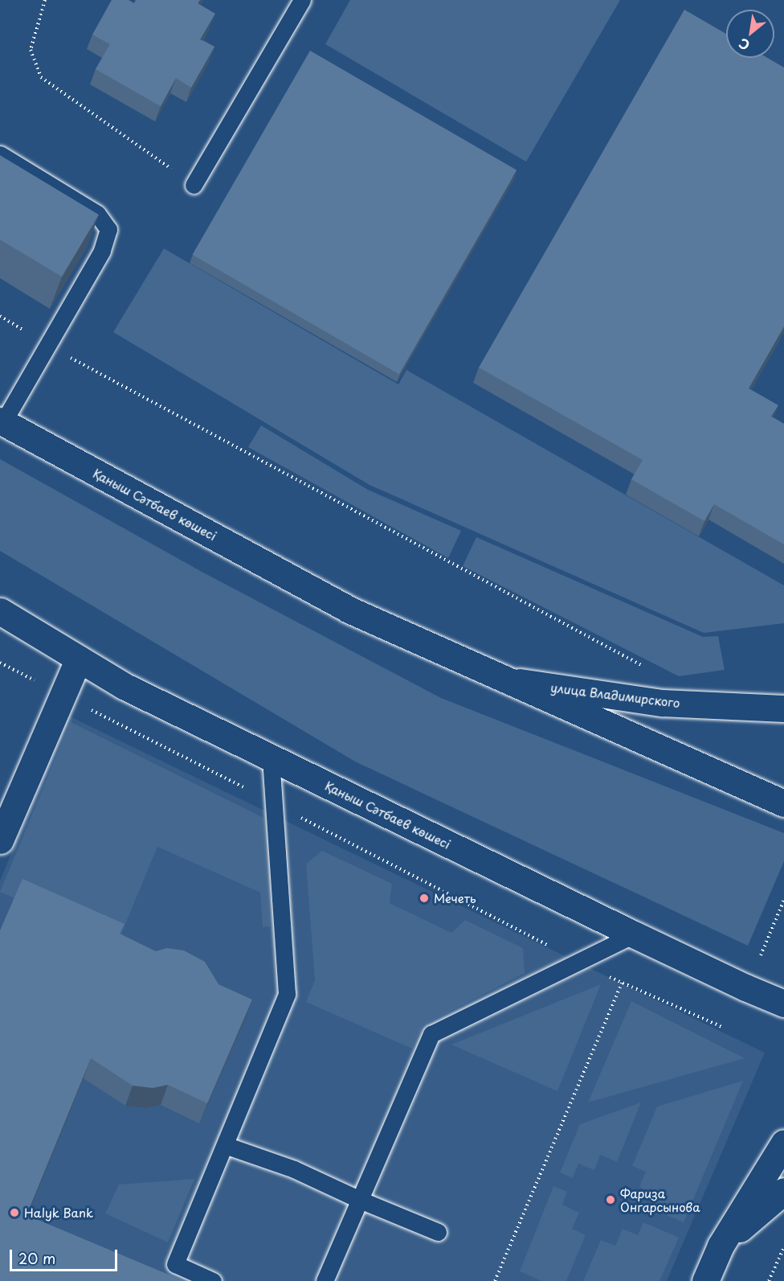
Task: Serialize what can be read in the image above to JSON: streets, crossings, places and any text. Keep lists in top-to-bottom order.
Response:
{
  "streets": {
    "main road": ["Қаныш Сәтбаев көшесі", "улица Владимирского"]
  },
  "crossings": [
    ["Қаныш Сәтбаев көшесі", "улица Владимирского"]
  ],
  "places": ["Мечеть", "Фариза Онгарсынова", "Halyk Bank"],
  "scale_bar": "20 m",
  "north": "bottom left"
}
